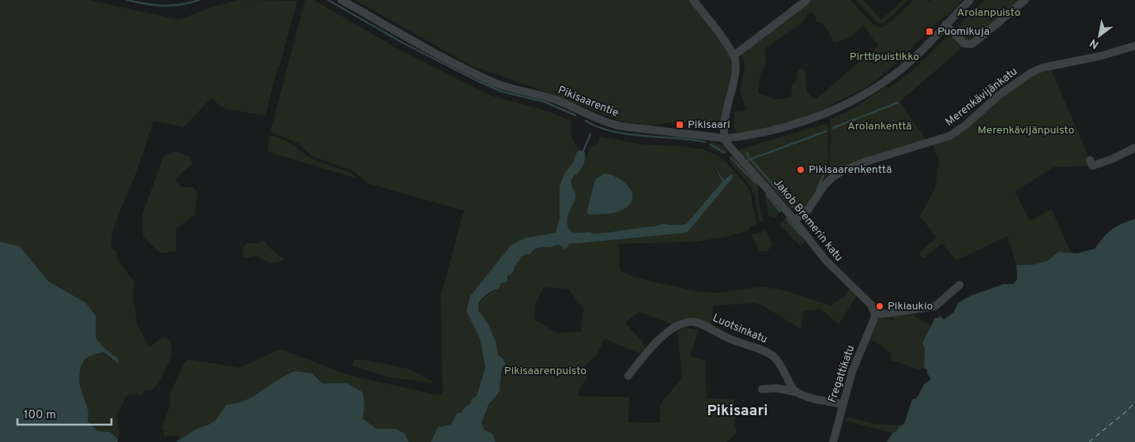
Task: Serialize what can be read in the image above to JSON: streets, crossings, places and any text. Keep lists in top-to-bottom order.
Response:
{
  "streets": {
    "street": [
      "Merenkävijänkatu",
      "Pikisaarentie",
      "Jakob Bremerin katu",
      "Luotsinkatu",
      "Fregattikatu"
    ]
  },
  "crossings": [
    ["Merenkävijänkatu", "Jakob Bremerin katu"],
    ["Pikisaarentie", "Jakob Bremerin katu"],
    ["Jakob Bremerin katu", "Fregattikatu"]
  ],
  "districts": ["Pikisaari"],
  "parks": [
    "Arolanpuisto",
    "Pirttipuistikko",
    "Arolankenttä",
    "Merenkävijänpuisto",
    "Pikisaarenpuisto"
  ],
  "places": {
    "transit": ["Puomikuja", "Pikisaari"],
    "other": ["Pikisaarenkenttä", "Pikiaukio"]
  },
  "scale_bar": "100 m",
  "north": "bottom left"
}
